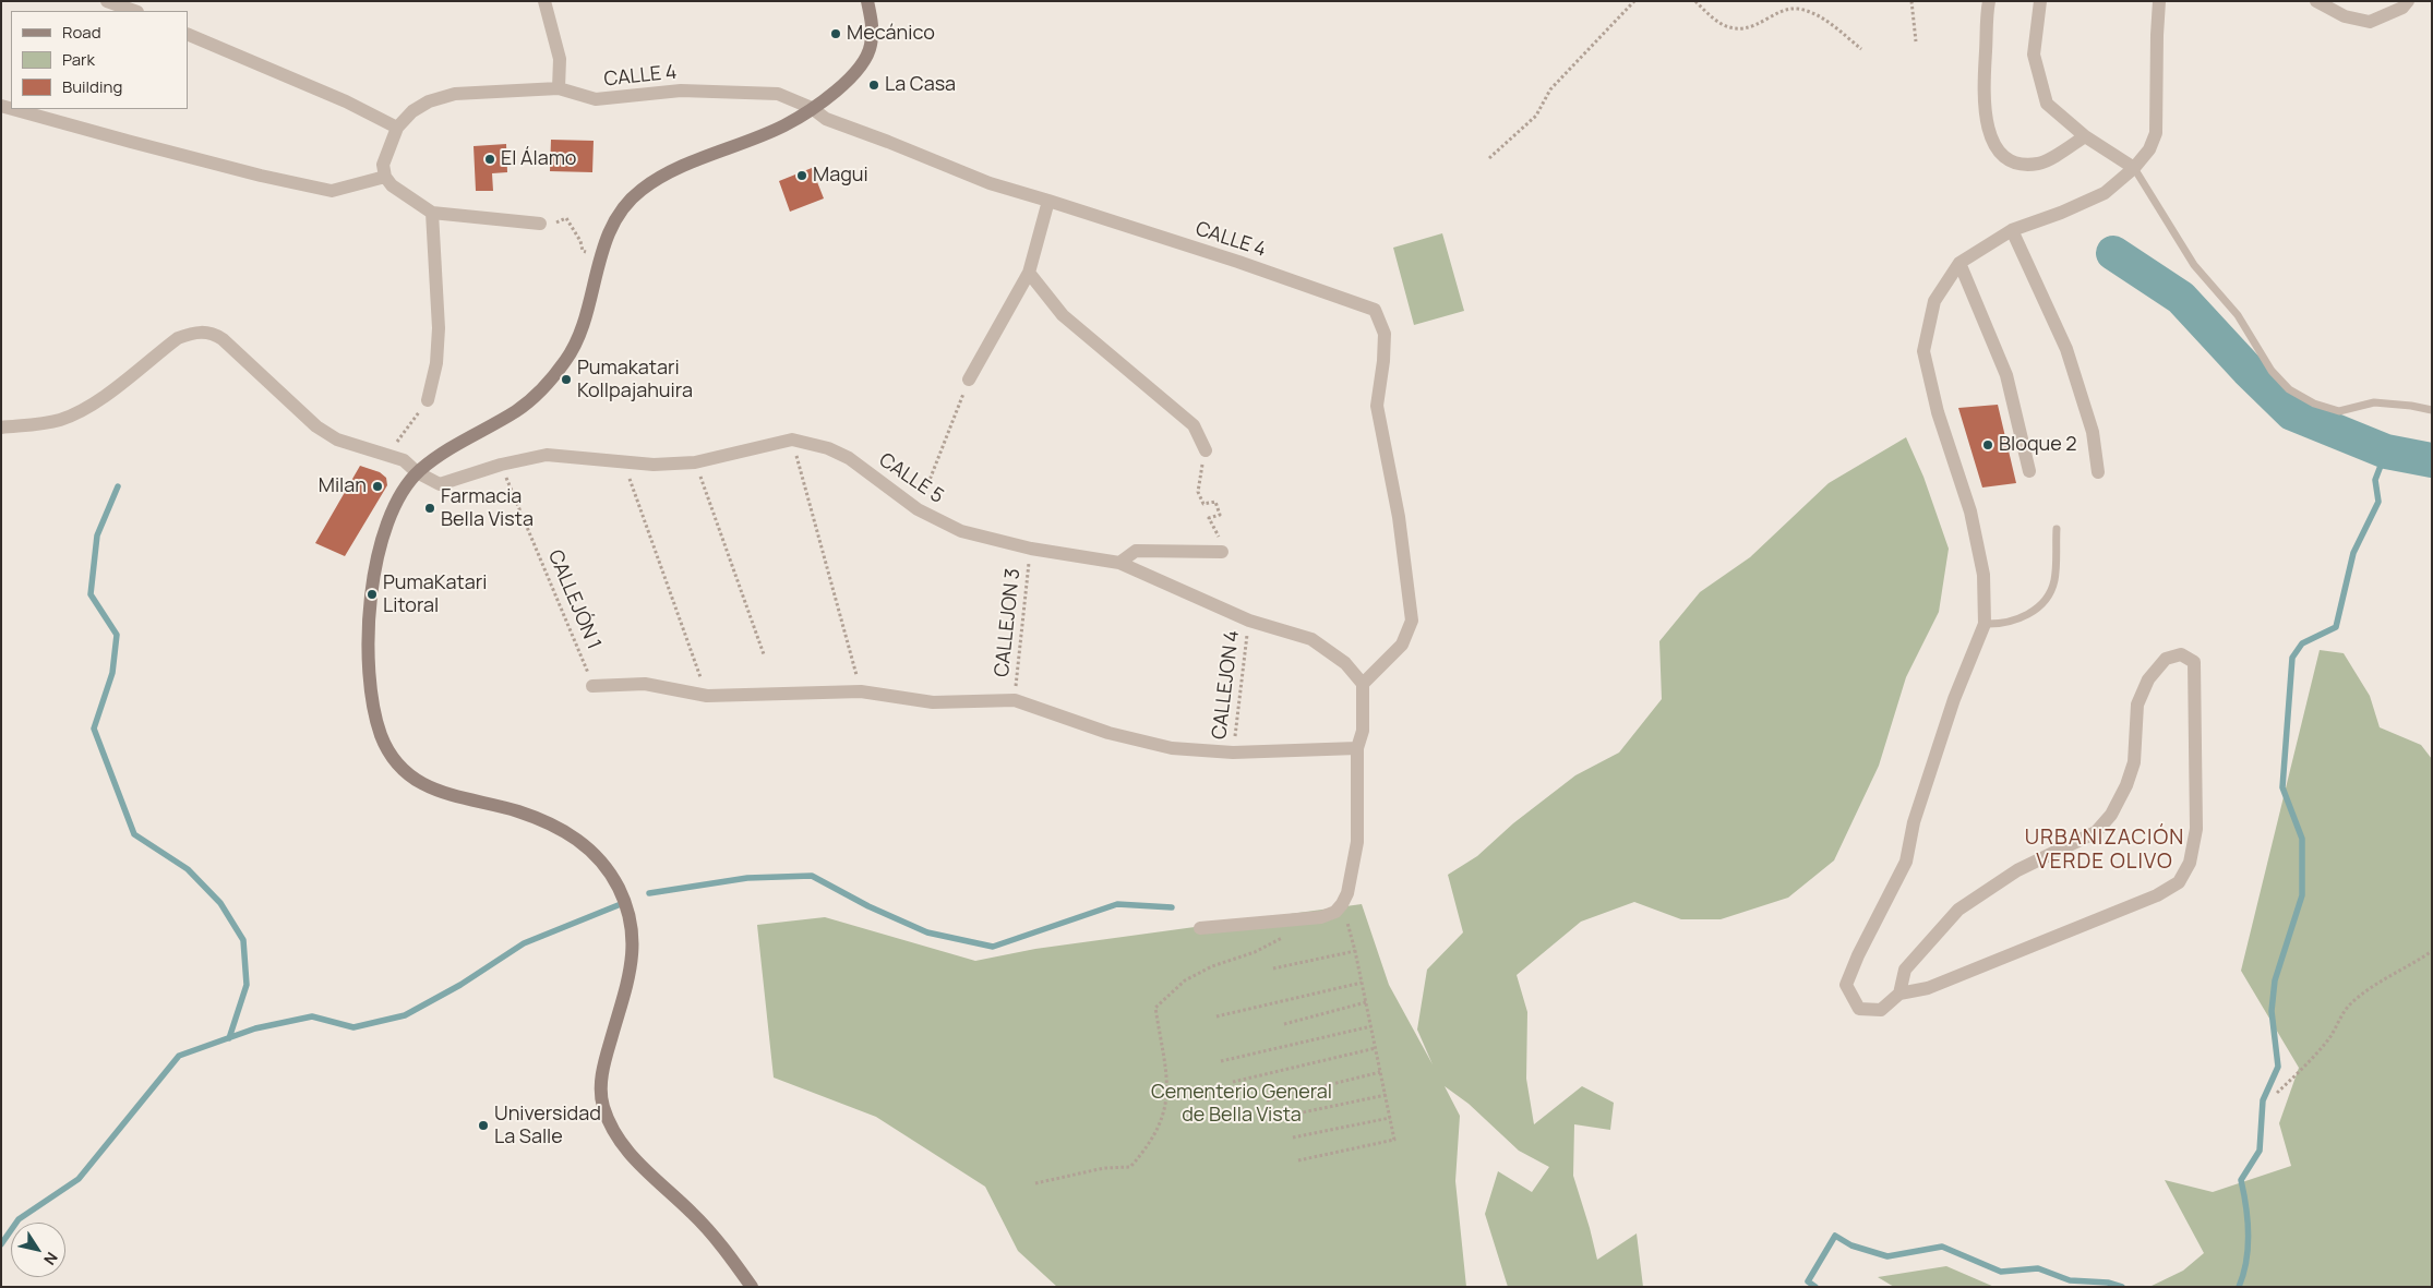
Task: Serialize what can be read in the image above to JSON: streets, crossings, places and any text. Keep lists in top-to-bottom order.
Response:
{
  "streets": {
    "street": ["CALLE 4", "CALLE 5"],
    "path": ["CALLEJÓN 1", "CALLEJON 3", "CALLEJON 4"]
  },
  "crossings": [
    ["CALLE 4", "CALLE 5"],
    ["CALLE 5", "CALLEJÓN 1"],
    ["CALLE 5", "CALLEJON 3"],
    ["CALLE 5", "CALLEJON 4"]
  ],
  "districts": ["URBANIZACIÓN VERDE OLIVO"],
  "parks": ["Cementerio General de Bella Vista"],
  "places": [
    "Mecánico",
    "La Casa",
    "El Álamo",
    "Magui",
    "Pumakatari Kollpajahuira",
    "Bloque 2",
    "Milan",
    "Farmacia Bella Vista",
    "PumaKatari Litoral",
    "Universidad La Salle"
  ],
  "legend": ["Road", "Park", "Building"],
  "north": "bottom right"
}
